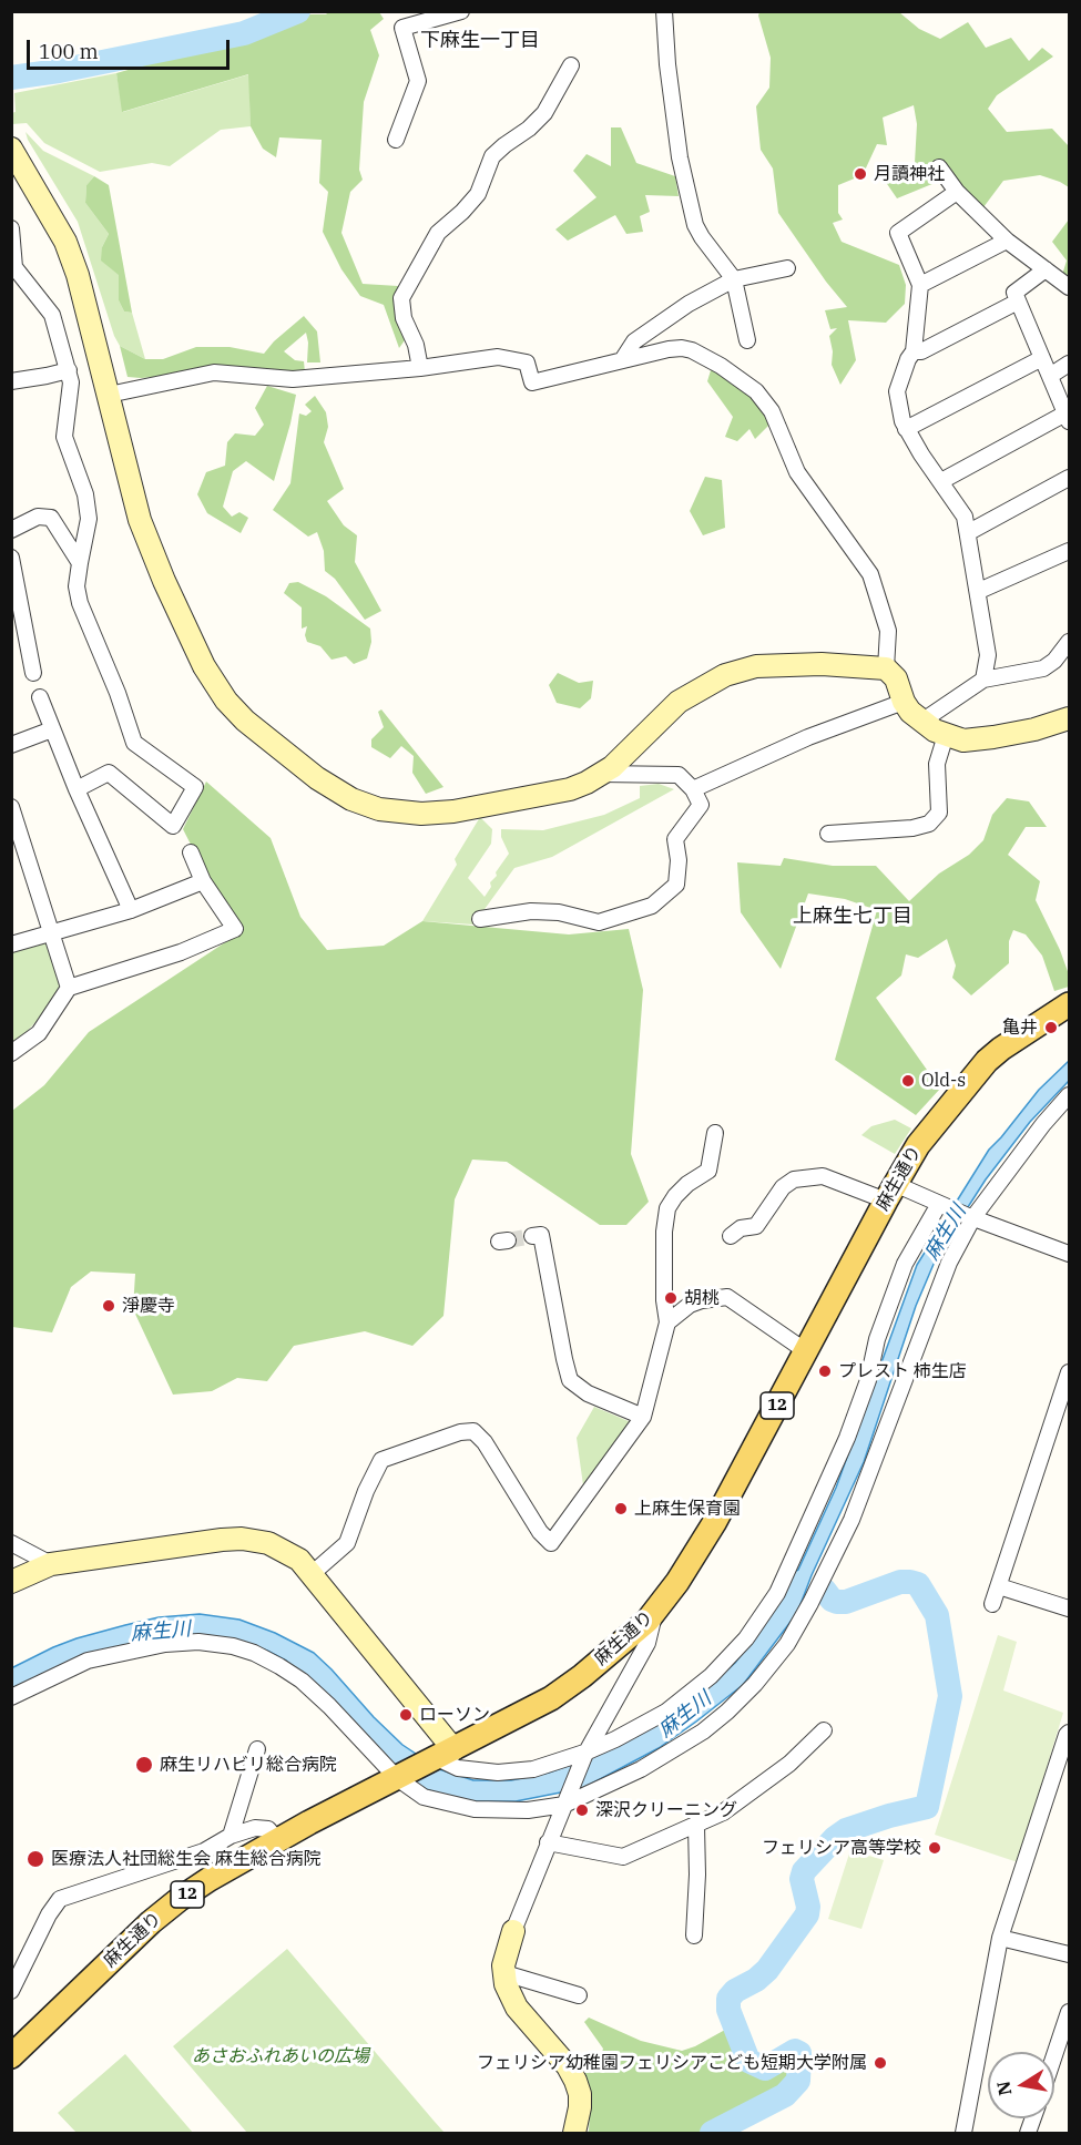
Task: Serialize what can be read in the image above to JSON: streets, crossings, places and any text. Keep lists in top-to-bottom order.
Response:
{
  "streets": {
    "main road": ["麻生通り", "12"]
  },
  "districts": ["下麻生一丁目", "上麻生七丁目"],
  "water": ["麻生川"],
  "parks": ["あさおふれあいの広場"],
  "places": [
    "月讀神社",
    "亀井",
    "Old-s",
    "胡桃",
    "淨慶寺",
    "プレスト 柿生店",
    "上麻生保育園",
    "ローソン",
    "麻生リハビリ総合病院",
    "深沢クリーニング",
    "フェリシア高等学校",
    "医療法人社団総生会 麻生総合病院",
    "フェリシア幼稚園フェリシアこども短期大学附属"
  ],
  "scale_bar": "100 m",
  "north": "left"
}
